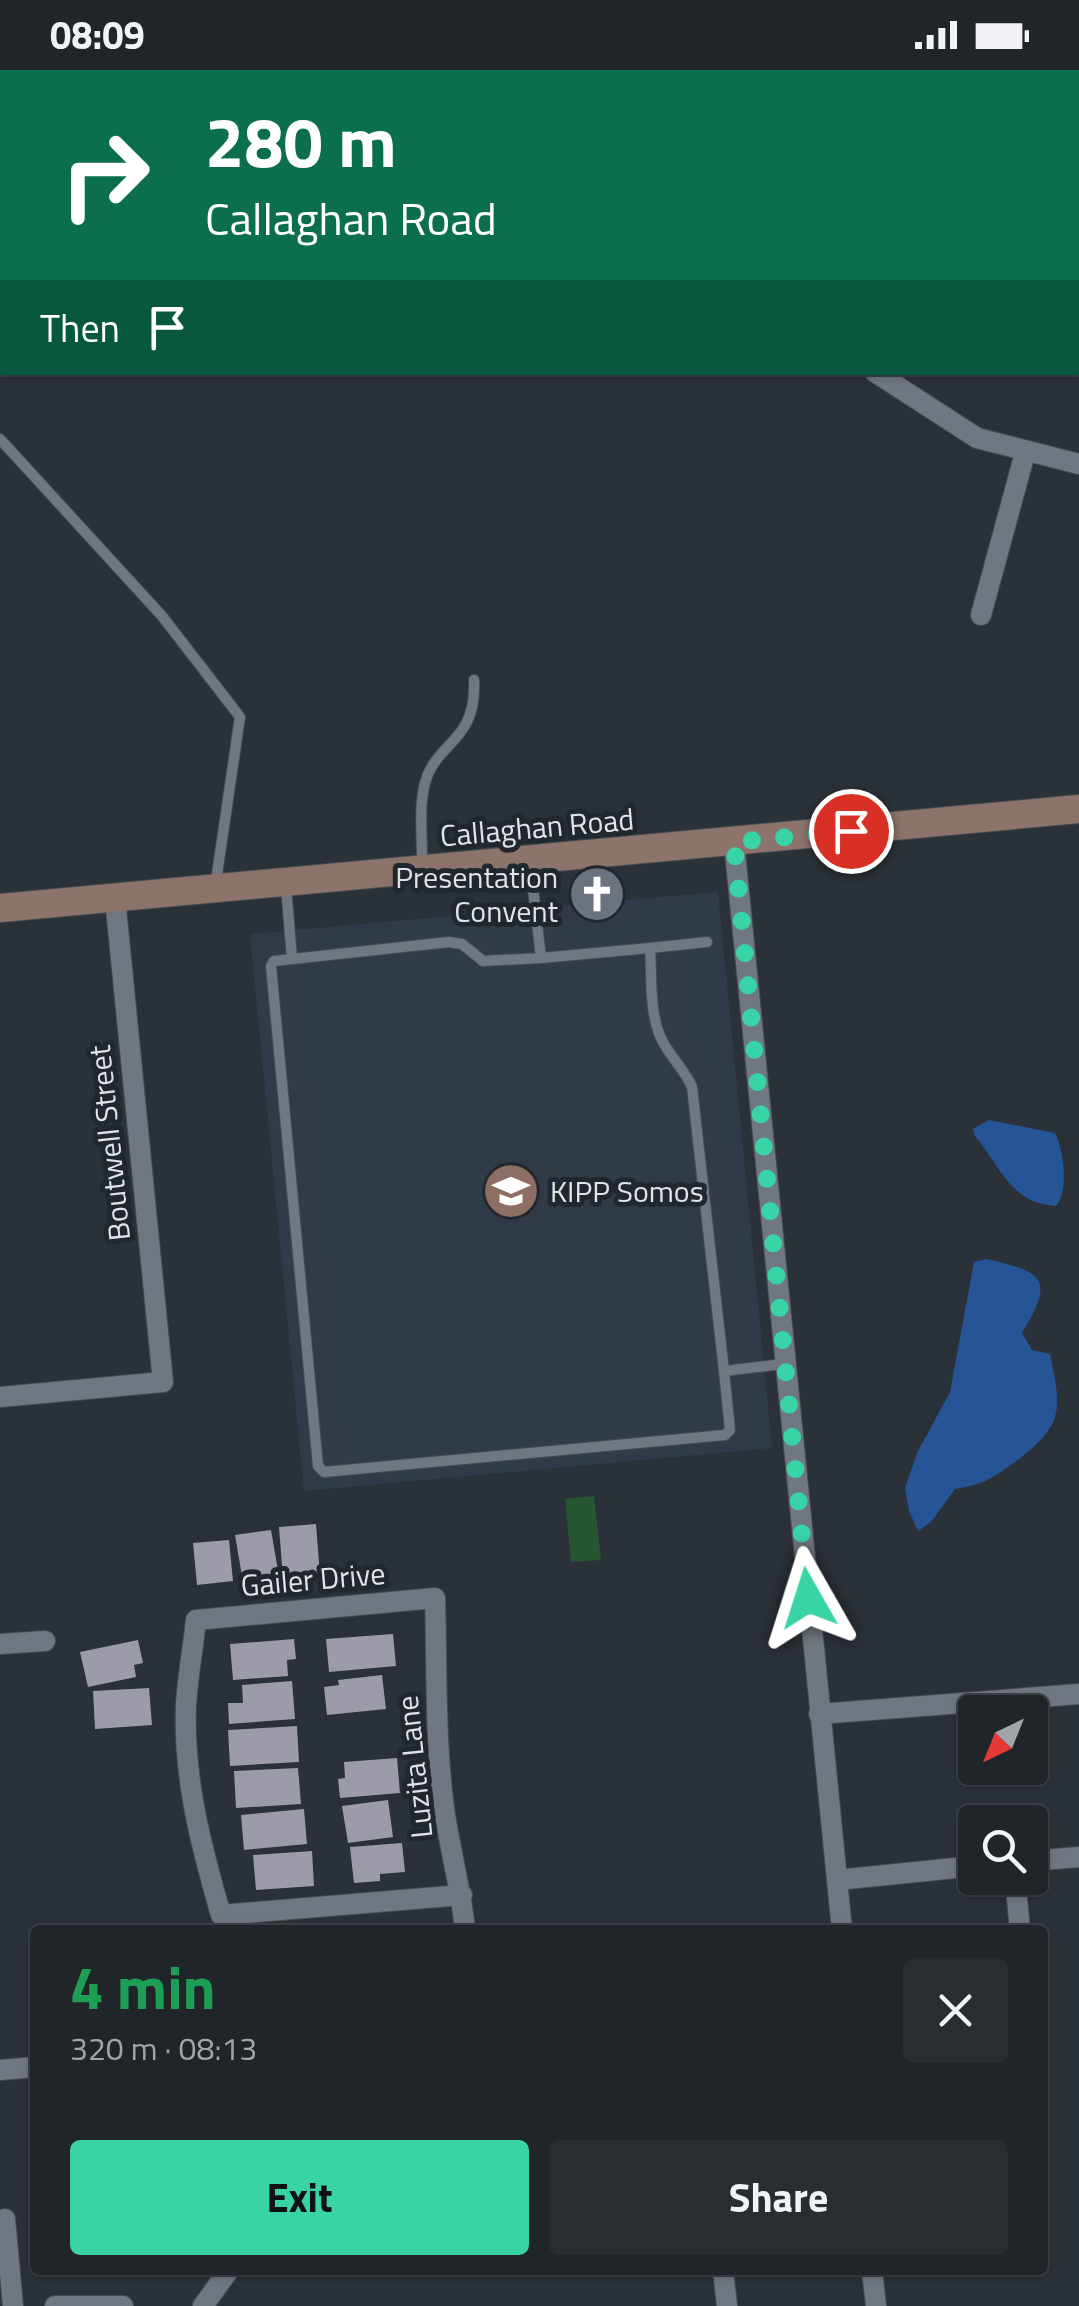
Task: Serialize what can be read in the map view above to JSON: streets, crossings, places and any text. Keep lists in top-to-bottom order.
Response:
{
  "streets": {
    "main road": ["Callaghan Road"],
    "street": ["Boutwell Street", "Gailer Drive", "Luzita Lane"]
  },
  "crossings": [
    ["Callaghan Road", "Boutwell Street"],
    ["Gailer Drive", "Luzita Lane"]
  ],
  "places": {
    "church": ["Presentation Convent"],
    "school or university": ["KIPP Somos"]
  },
  "north": "bottom left",
  "page": {
    "status": "08:09",
    "turn": ["280 m", "Callaghan Road"],
    "then": "Then",
    "heading": ["4 min", "320 m · 08:13"],
    "buttons": ["Exit", "Share"]
  }
}
